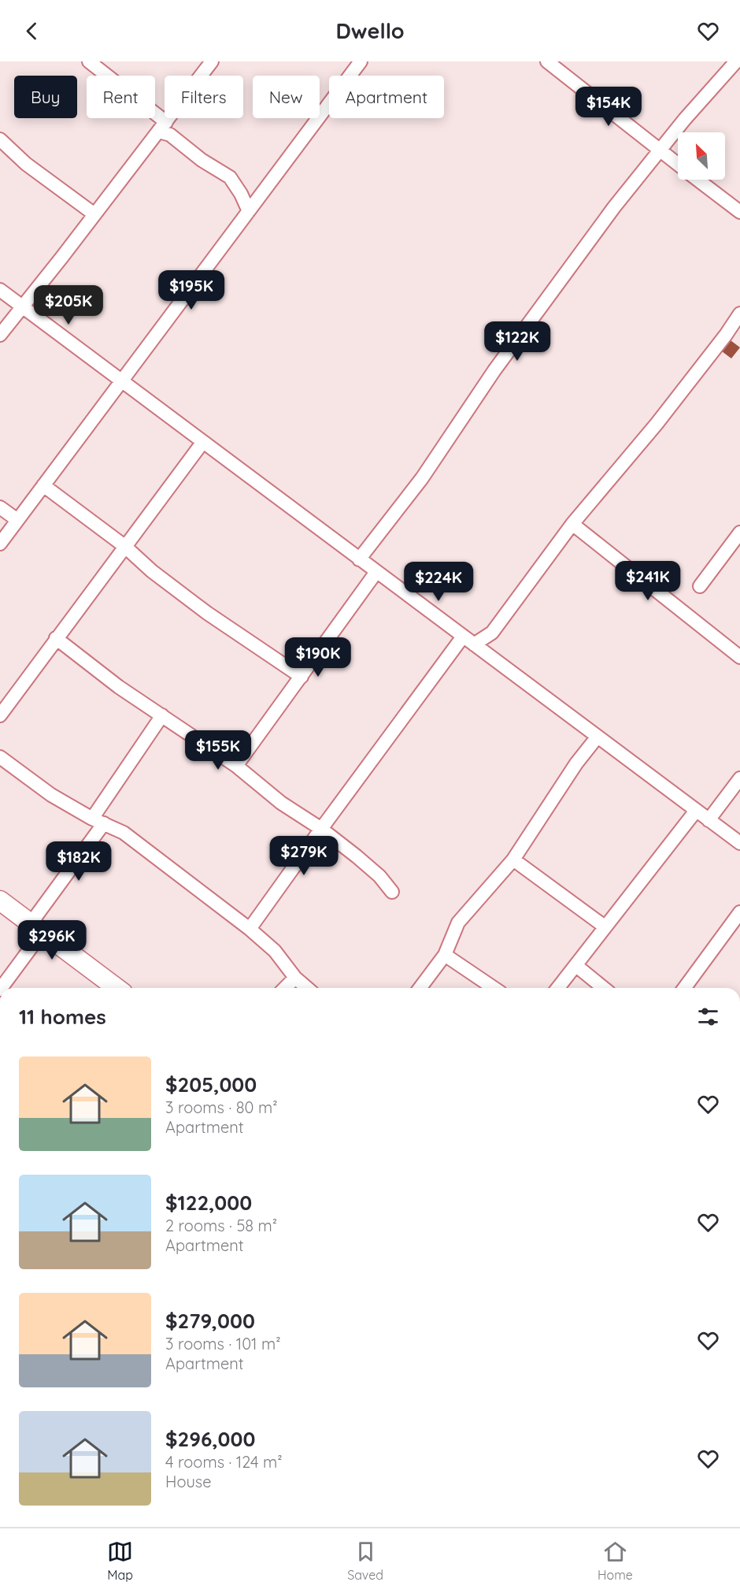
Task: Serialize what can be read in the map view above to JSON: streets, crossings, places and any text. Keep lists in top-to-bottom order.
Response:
{
  "north": "top left",
  "page": {
    "header": "Dwello",
    "chip": [
      "Buy",
      "Rent",
      "Filters",
      "New",
      "Apartment"
    ],
    "price": [
      "$154K",
      "$195K",
      "$205K",
      "$122K",
      "$241K",
      "$224K",
      "$190K",
      "$155K",
      "$279K",
      "$182K",
      "$296K"
    ],
    "heading": "11 homes",
    "list": [
      {
        "name": "$205,000",
        "note": "3 rooms · 80 m² · Apartment"
      },
      {
        "name": "$122,000",
        "note": "2 rooms · 58 m² · Apartment"
      },
      {
        "name": "$279,000",
        "note": "3 rooms · 101 m² · Apartment"
      },
      {
        "name": "$296,000",
        "note": "4 rooms · 124 m² · House"
      }
    ],
    "tabs": ["Map", "Saved", "Home"]
  }
}
